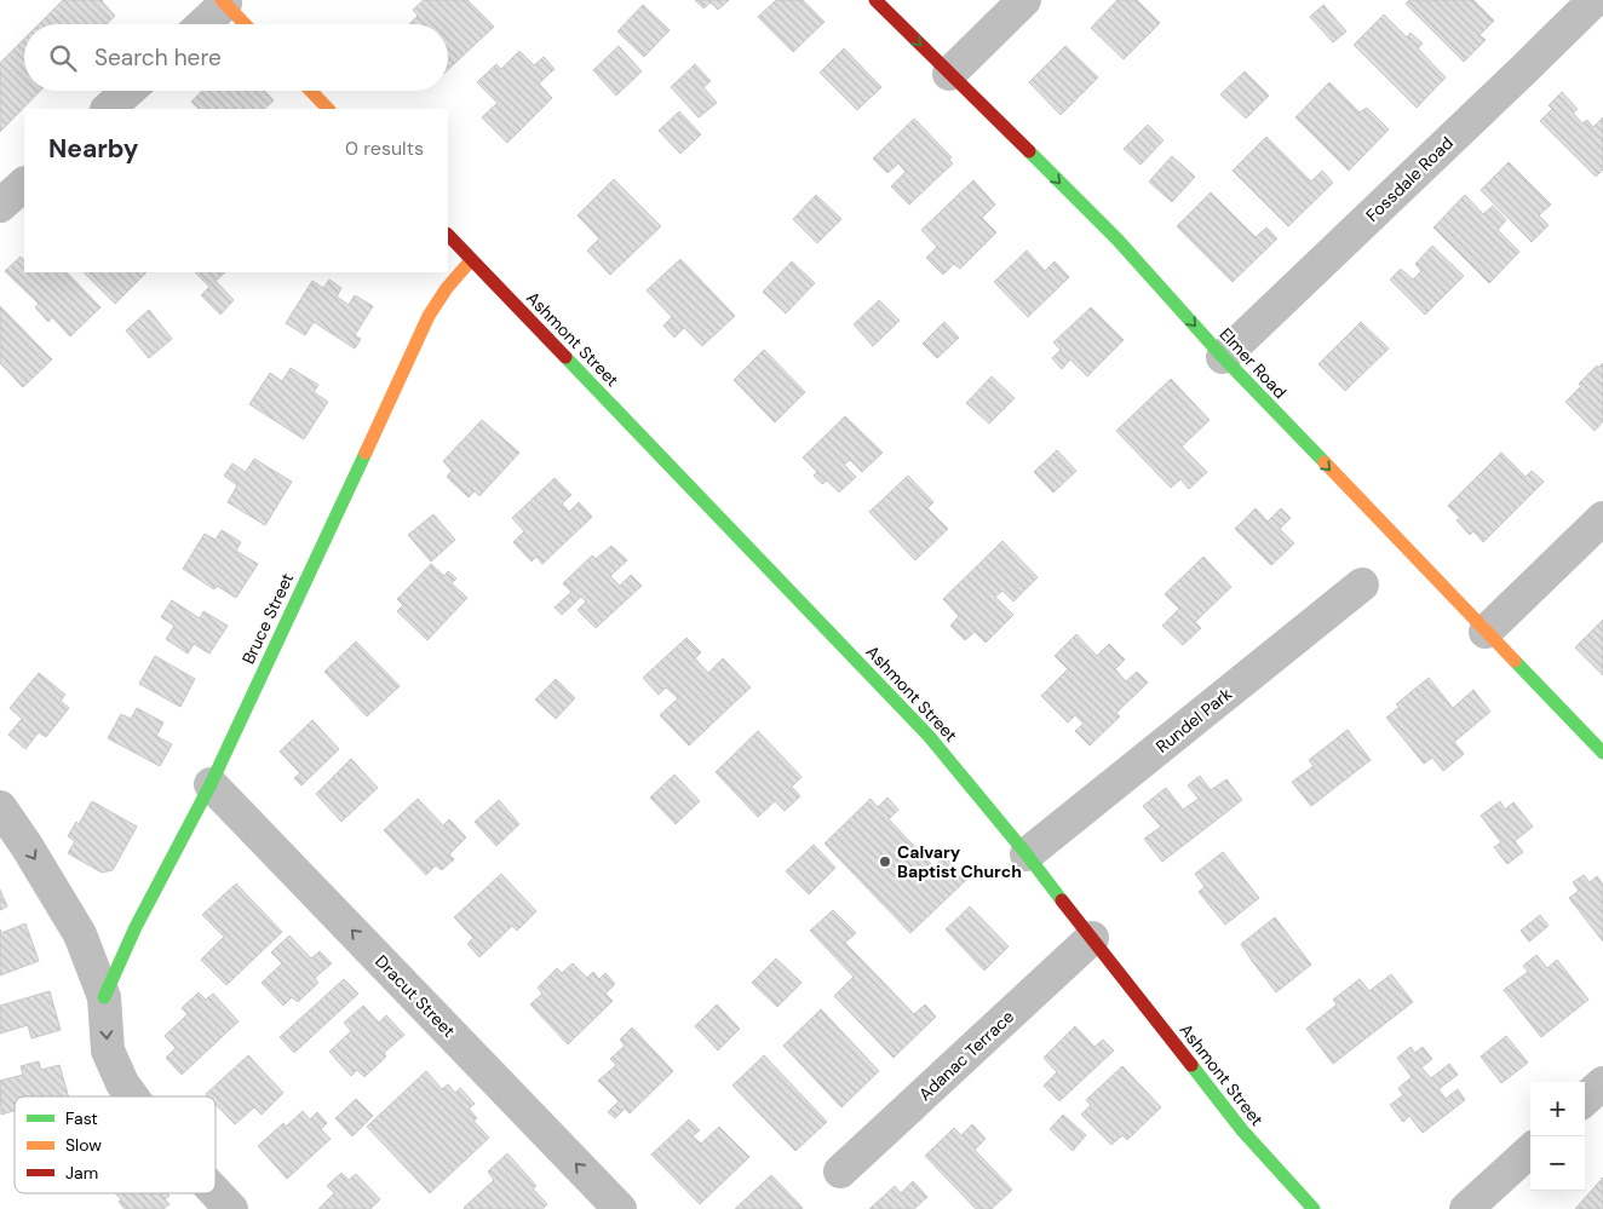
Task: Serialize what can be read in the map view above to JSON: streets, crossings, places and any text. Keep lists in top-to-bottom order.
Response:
{
  "streets": {
    "street": [
      "Fossdale Road",
      "Ashmont Street",
      "Elmer Road",
      "Bruce Street",
      "Rundel Park",
      "Dracut Street",
      "Adanac Terrace"
    ]
  },
  "crossings": [
    ["Fossdale Road", "Elmer Road"],
    ["Ashmont Street", "Bruce Street"],
    ["Ashmont Street", "Rundel Park"],
    ["Ashmont Street", "Adanac Terrace"],
    ["Bruce Street", "Dracut Street"]
  ],
  "one_way": ["Elmer Road", "Dracut Street"],
  "places": ["Calvary Baptist Church"],
  "legend": ["Fast", "Slow", "Jam"],
  "page": {
    "search": "Search here",
    "heading": ["Nearby", "0 results"],
    "map_buttons": ["+", "−"]
  }
}
